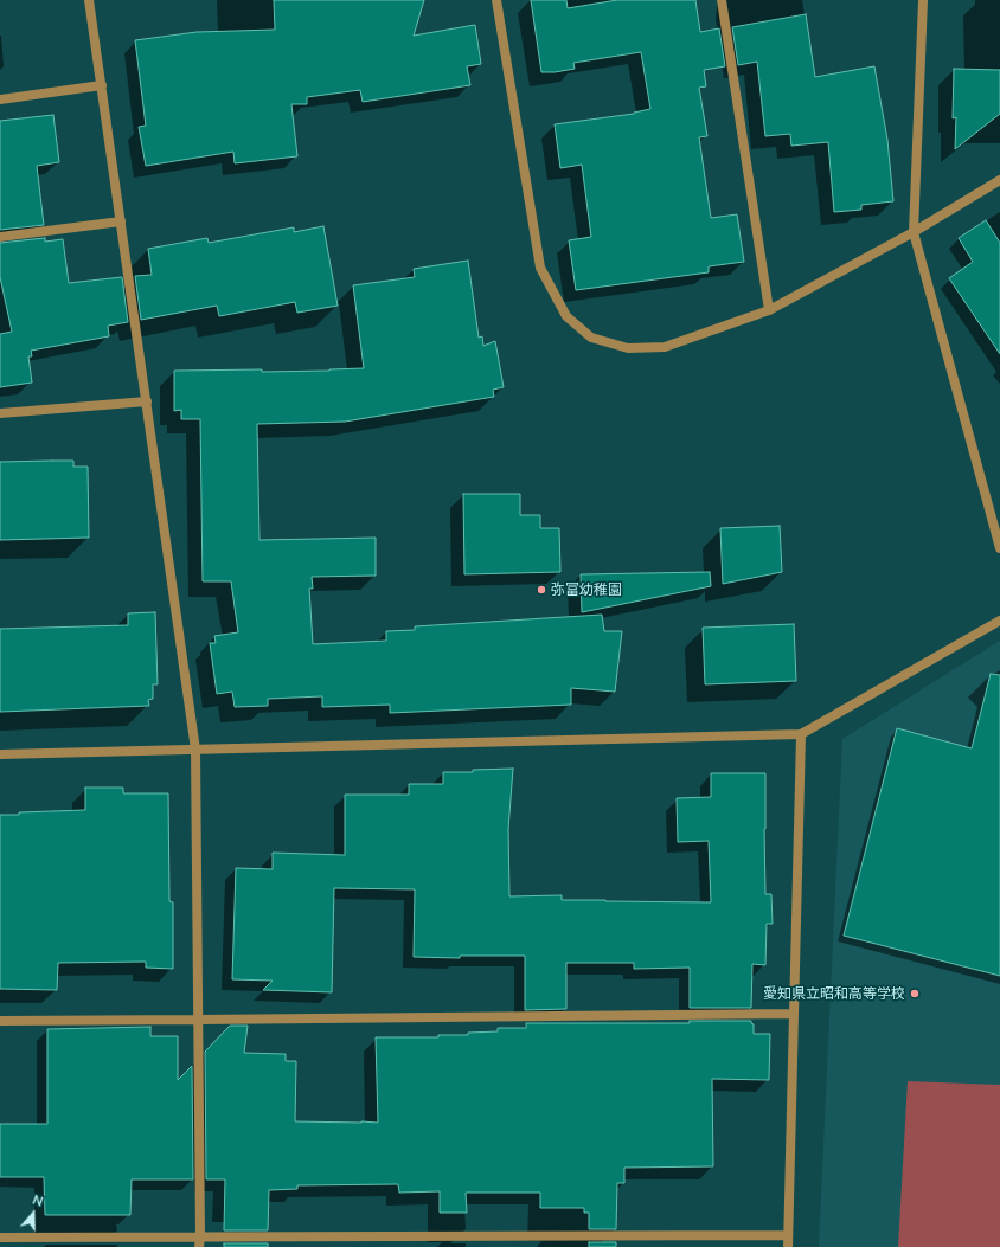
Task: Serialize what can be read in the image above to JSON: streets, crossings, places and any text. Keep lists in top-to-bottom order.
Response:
{
  "places": ["弥富幼稚園", "愛知県立昭和高等学校"],
  "north": "top"
}
